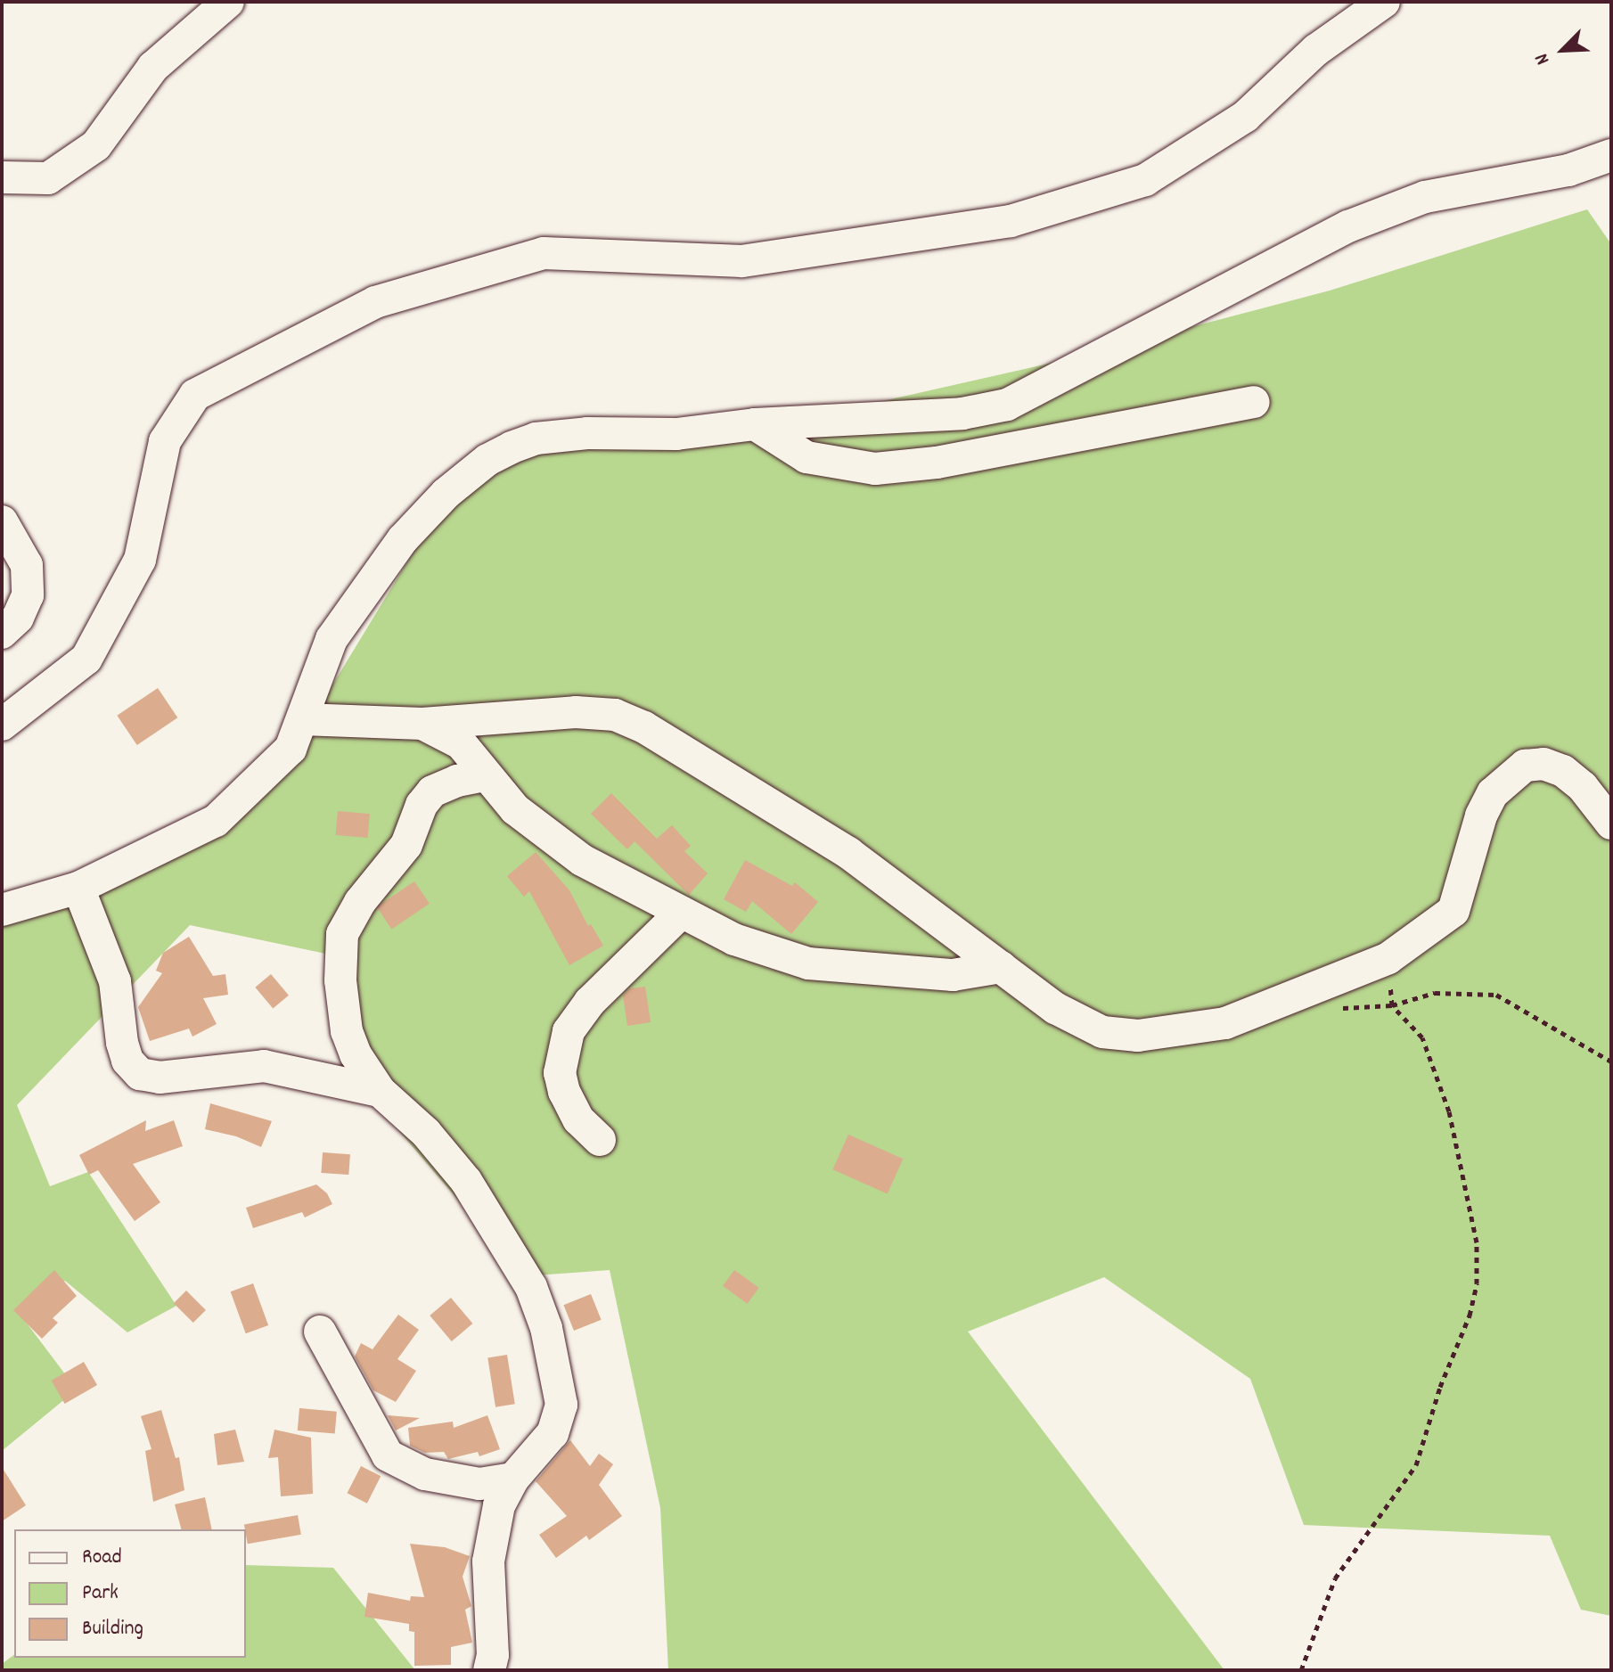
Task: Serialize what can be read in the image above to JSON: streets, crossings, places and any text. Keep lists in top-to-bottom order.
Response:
{
  "legend": ["Road", "Park", "Building"],
  "north": "bottom left"
}
